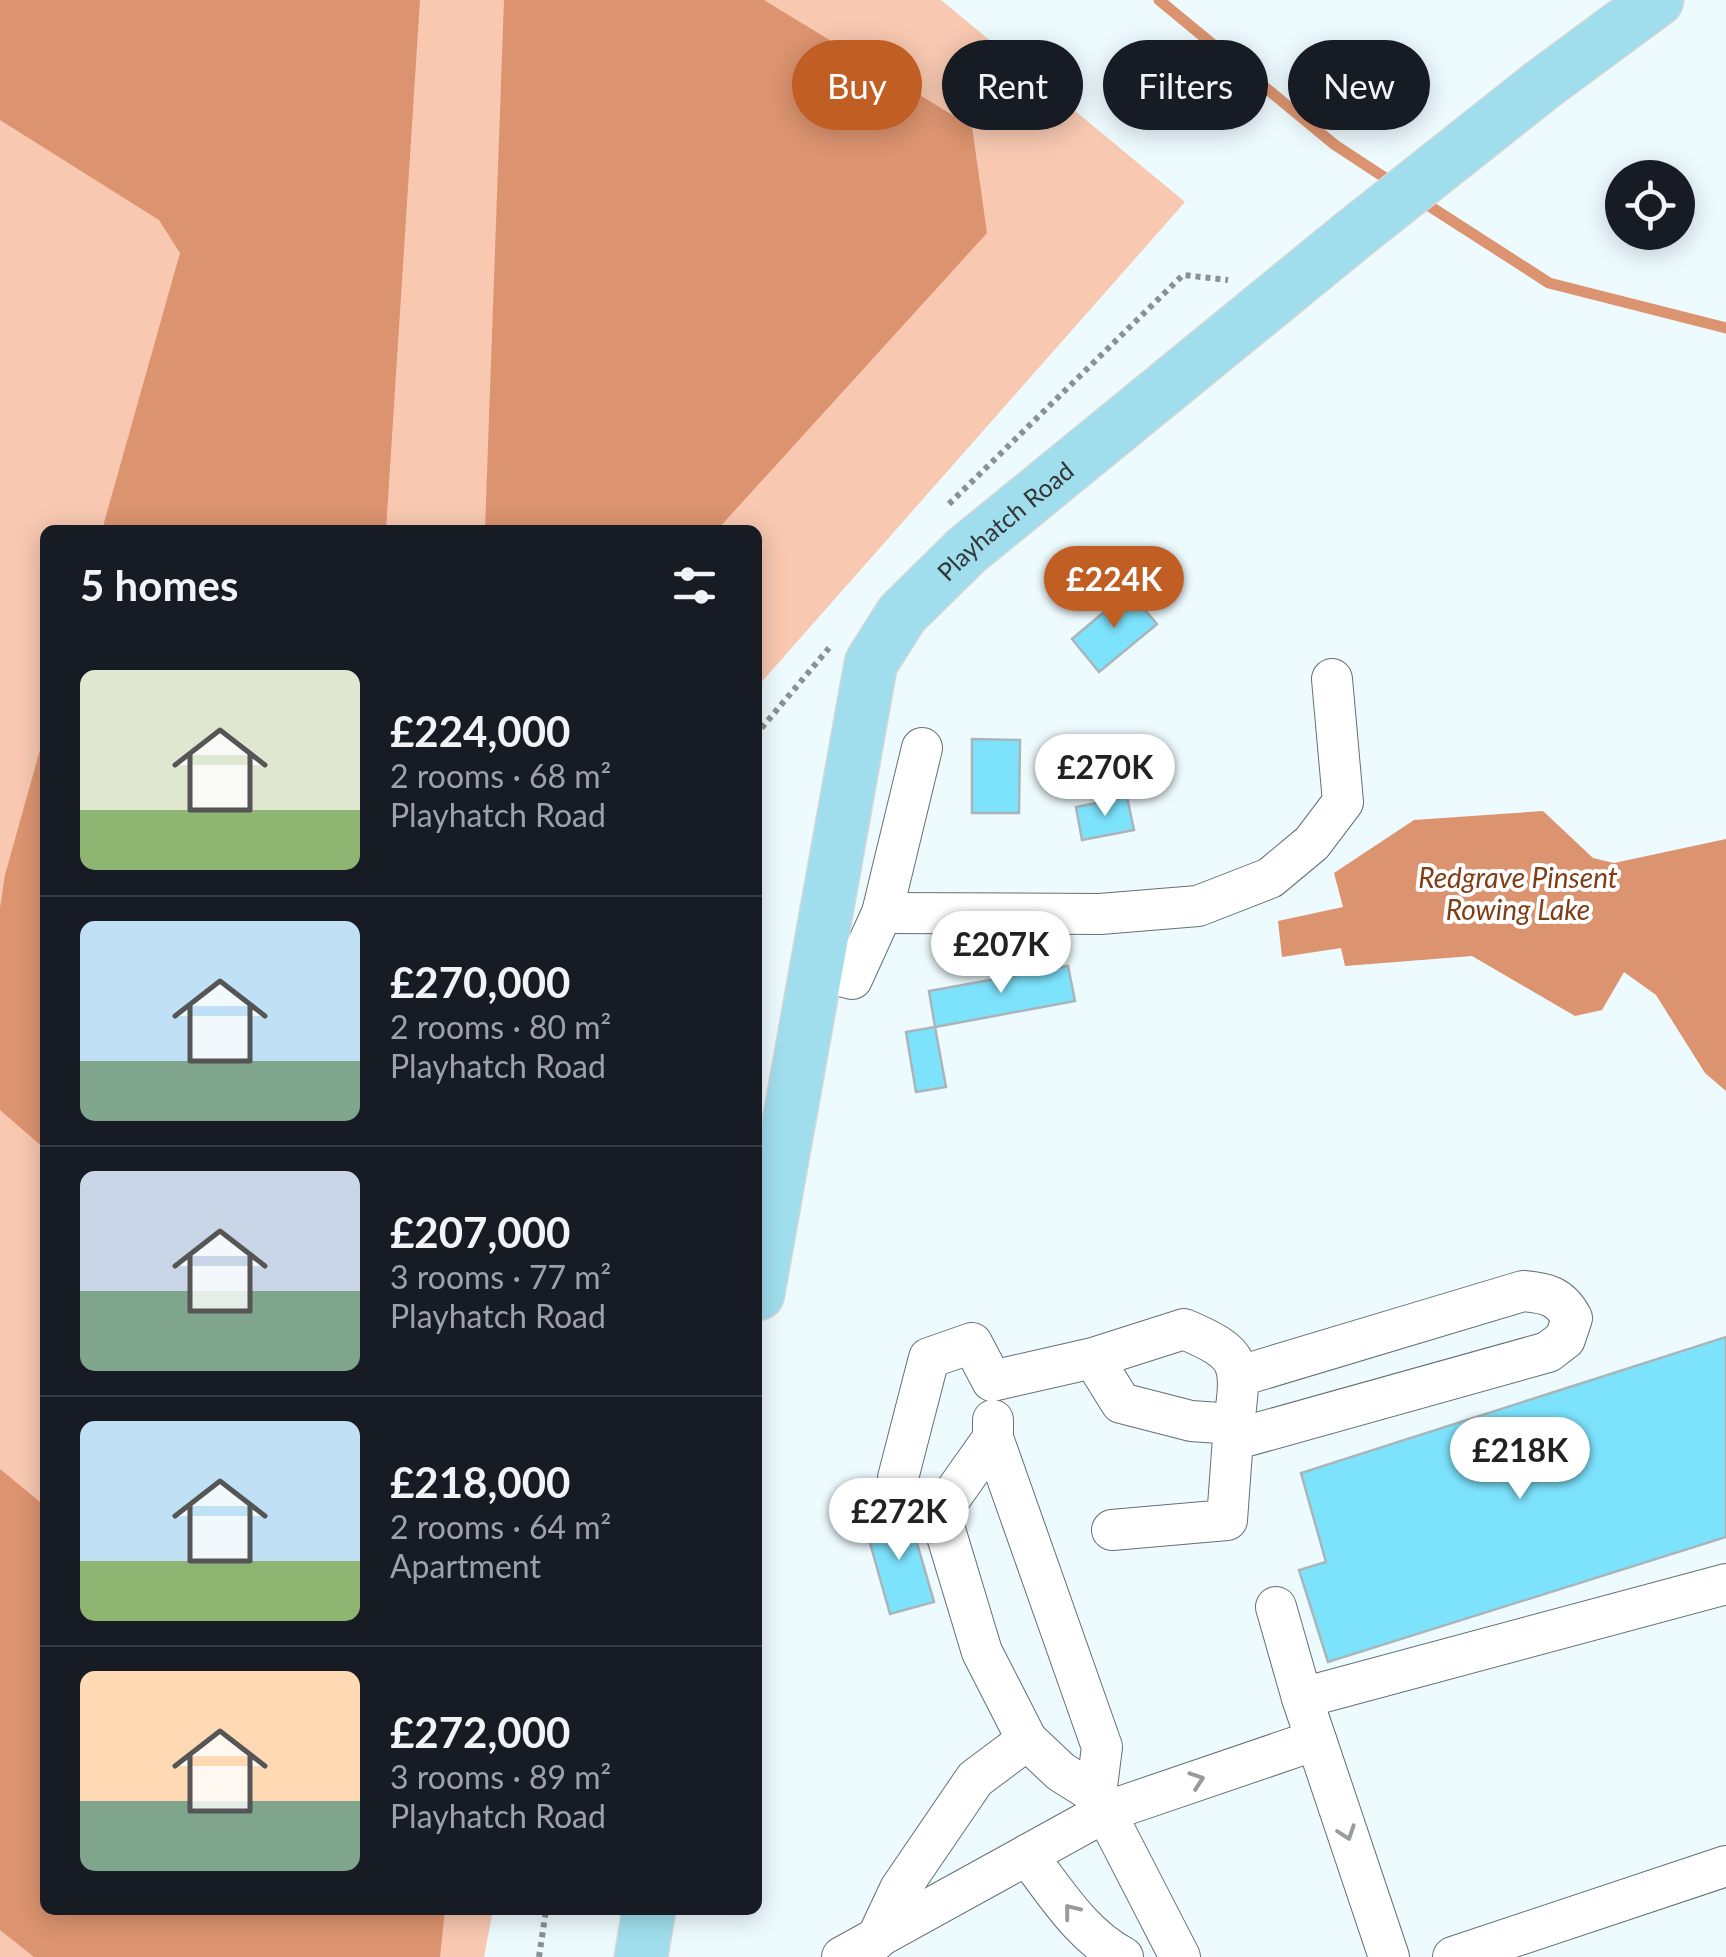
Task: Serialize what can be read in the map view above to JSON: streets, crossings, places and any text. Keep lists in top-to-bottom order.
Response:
{
  "streets": {
    "main road": ["Playhatch Road"]
  },
  "water": ["Redgrave Pinsent Rowing Lake"],
  "page": {
    "chip": [
      "Buy",
      "Rent",
      "Filters",
      "New"
    ],
    "heading": "5 homes",
    "price": [
      "£224K",
      "£270K",
      "£207K",
      "£218K",
      "£272K"
    ],
    "list": [
      {
        "name": "£224,000",
        "note": "2 rooms · 68 m² · Playhatch Road"
      },
      {
        "name": "£270,000",
        "note": "2 rooms · 80 m² · Playhatch Road"
      },
      {
        "name": "£207,000",
        "note": "3 rooms · 77 m² · Playhatch Road"
      },
      {
        "name": "£218,000",
        "note": "2 rooms · 64 m² · Apartment"
      },
      {
        "name": "£272,000",
        "note": "3 rooms · 89 m² · Playhatch Road"
      }
    ]
  }
}
